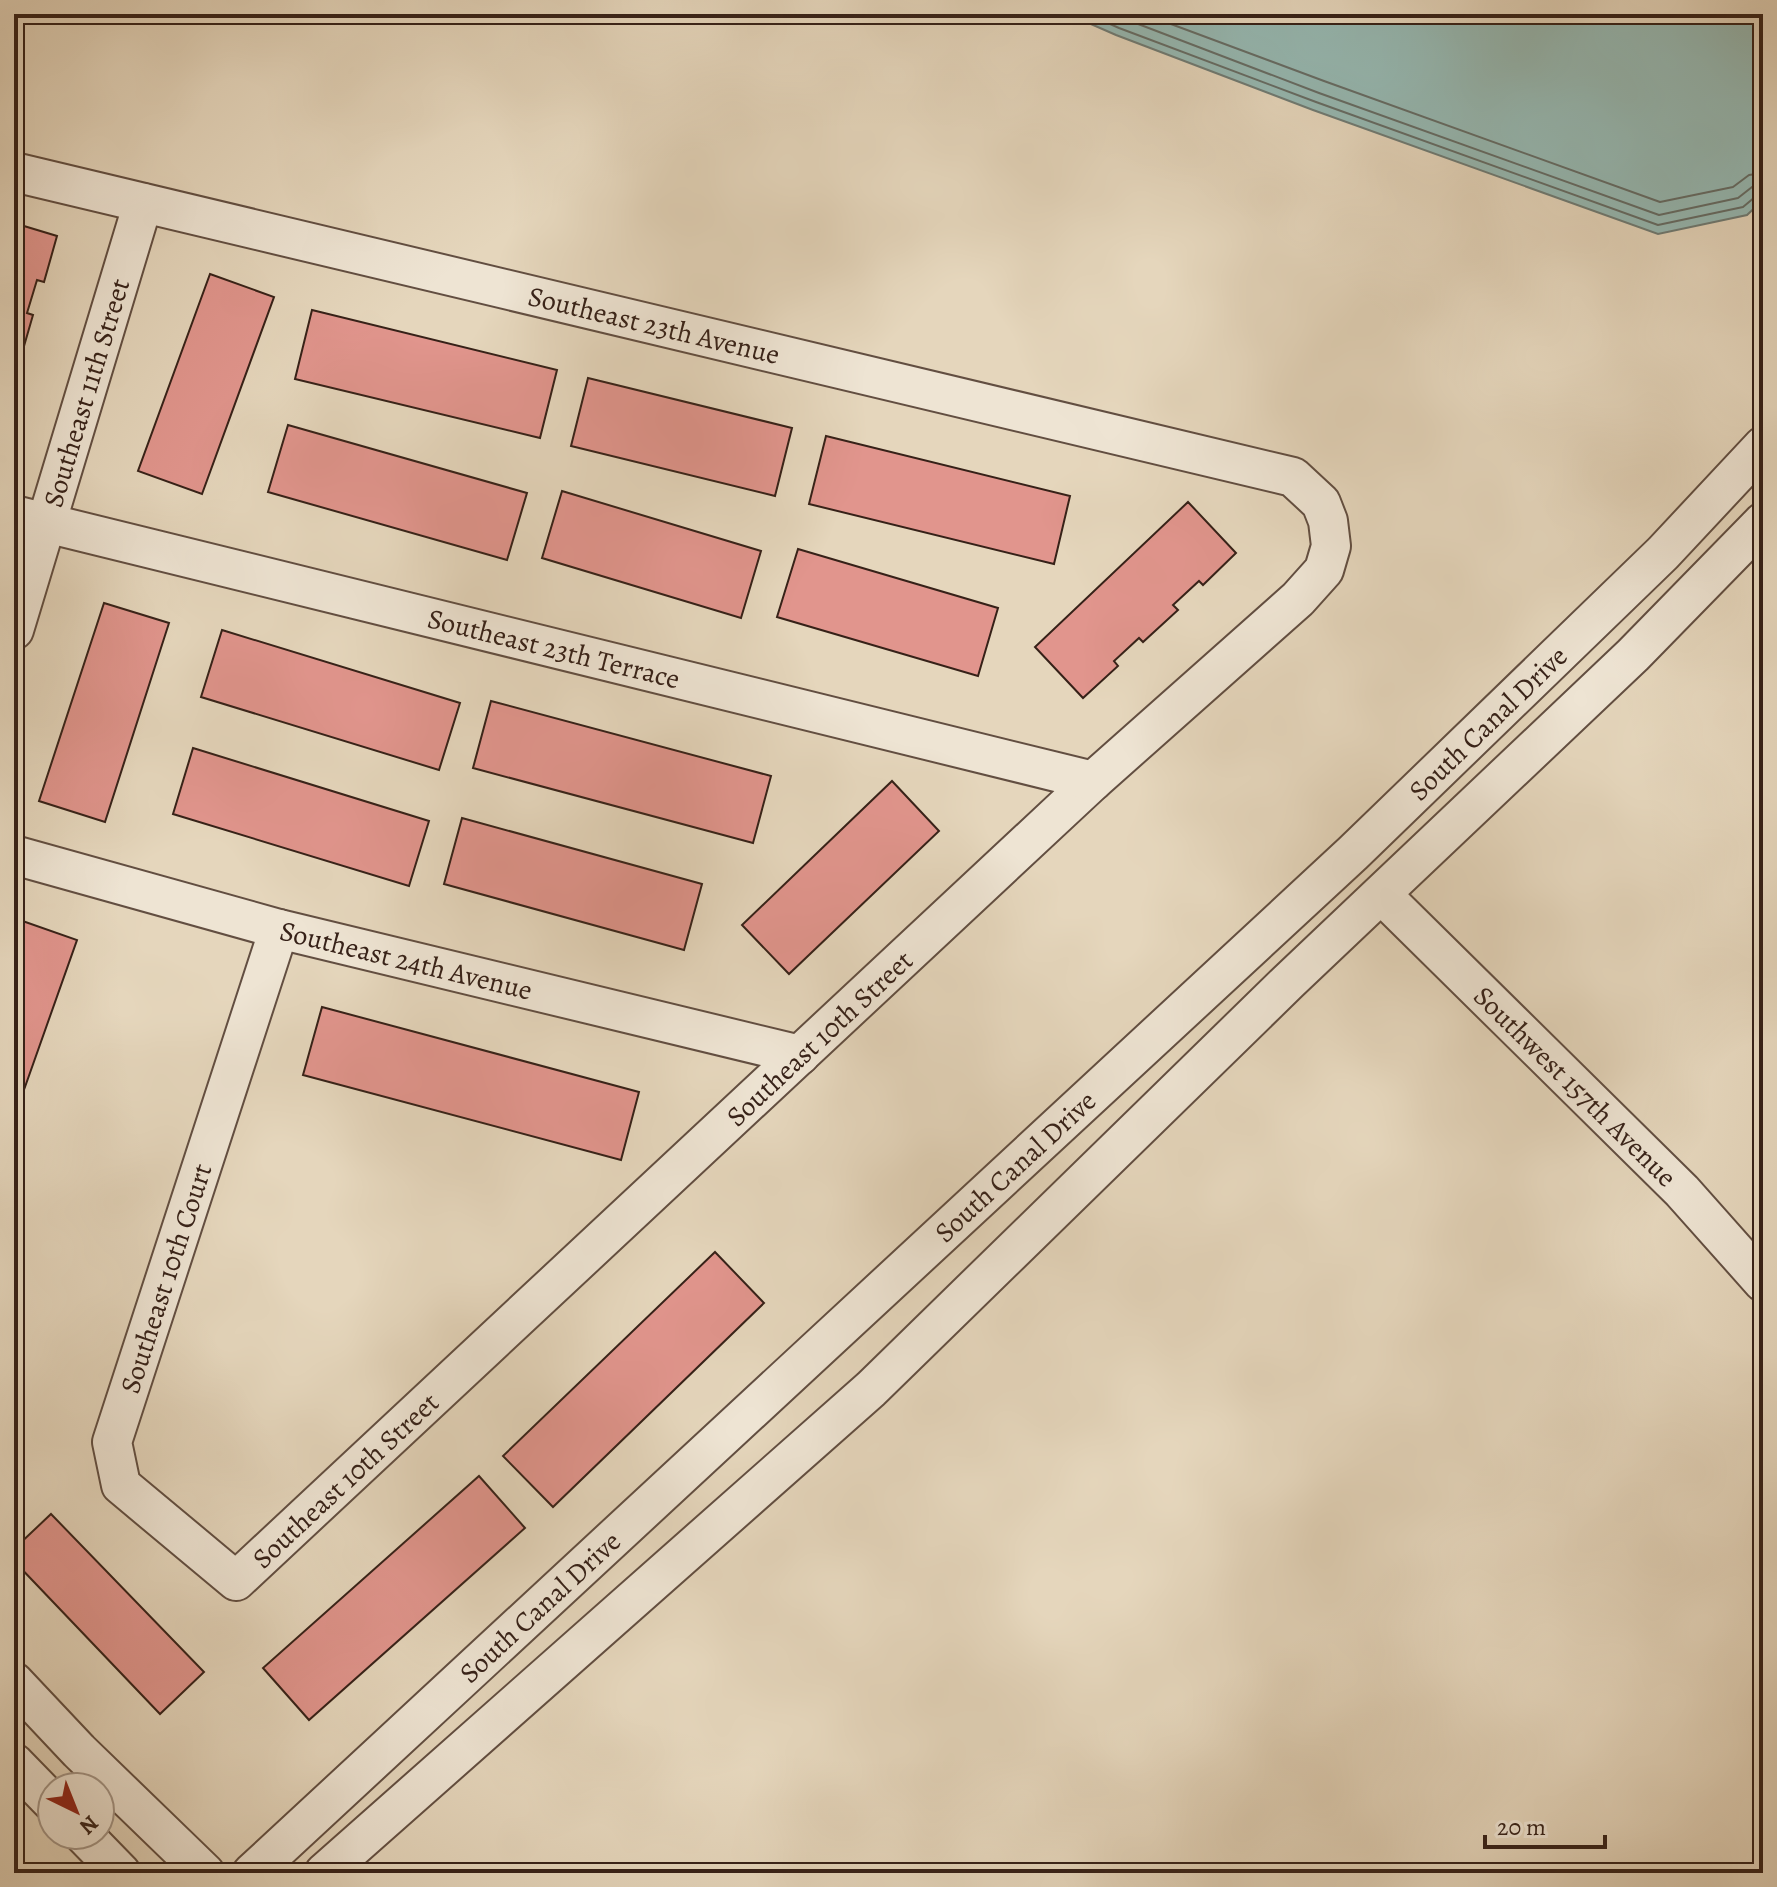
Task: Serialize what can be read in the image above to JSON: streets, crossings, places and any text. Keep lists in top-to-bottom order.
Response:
{
  "streets": {
    "street": [
      "Southeast 23th Avenue",
      "Southeast 11th Street",
      "Southeast 23th Terrace",
      "South Canal Drive",
      "Southeast 24th Avenue",
      "Southeast 10th Street",
      "Southwest 157th Avenue",
      "Southeast 10th Court"
    ]
  },
  "crossings": [
    ["Southeast 23th Avenue", "Southeast 11th Street"],
    ["Southeast 23th Avenue", "Southeast 10th Street"],
    ["Southeast 11th Street", "Southeast 23th Terrace"],
    ["Southeast 23th Terrace", "Southeast 10th Street"],
    ["South Canal Drive", "Southwest 157th Avenue"],
    ["Southeast 24th Avenue", "Southeast 10th Street"],
    ["Southeast 24th Avenue", "Southeast 10th Court"],
    ["Southeast 10th Street", "Southeast 10th Court"]
  ],
  "scale_bar": "20 m",
  "north": "bottom right"
}
